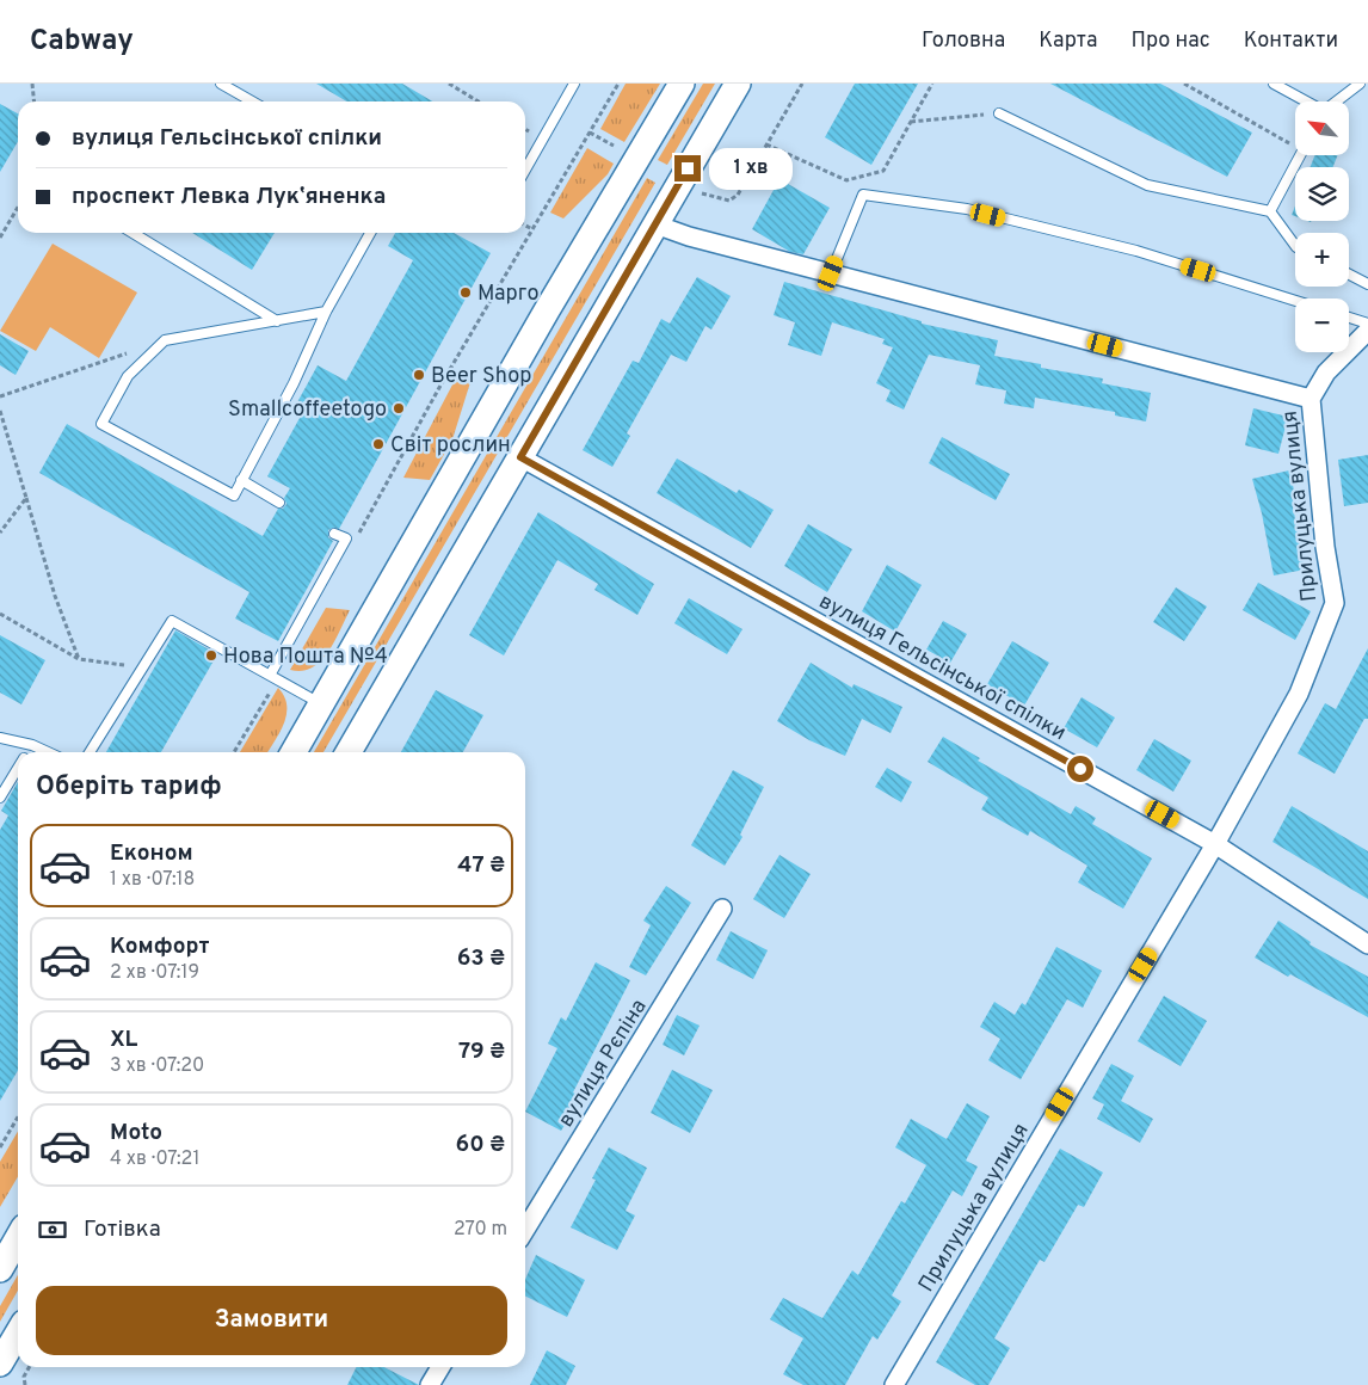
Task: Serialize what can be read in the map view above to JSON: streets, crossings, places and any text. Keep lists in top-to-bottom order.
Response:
{
  "streets": {
    "street": ["Прилуцька вулиця", "вулиця Гельсінської спілки", "вулиця Рєпіна"]
  },
  "crossings": [
    ["Прилуцька вулиця", "вулиця Гельсінської спілки"]
  ],
  "places": [
    "Марго",
    "Beer Shop",
    "Smallcoffeetogo",
    "Світ рослин",
    "Нова Пошта №4"
  ],
  "north": "top left",
  "page": {
    "header": "Cabway",
    "nav": [
      "Головна",
      "Карта",
      "Про нас",
      "Контакти"
    ],
    "map_buttons": ["+", "−"],
    "banner": ["вулиця Гельсінської спілки", "проспект Левка Лукʼяненка"],
    "bubble": "1 хв",
    "heading": "Оберіть тариф",
    "list": [
      {
        "name": "Економ",
        "note": "1 хв · 07:18",
        "value": "47 ₴"
      },
      {
        "name": "Комфорт",
        "note": "2 хв · 07:19",
        "value": "63 ₴"
      },
      {
        "name": "XL",
        "note": "3 хв · 07:20",
        "value": "79 ₴"
      },
      {
        "name": "Moto",
        "note": "4 хв · 07:21",
        "value": "60 ₴"
      }
    ],
    "pay": ["Готівка", "270 m"],
    "buttons": "Замовити"
  }
}
